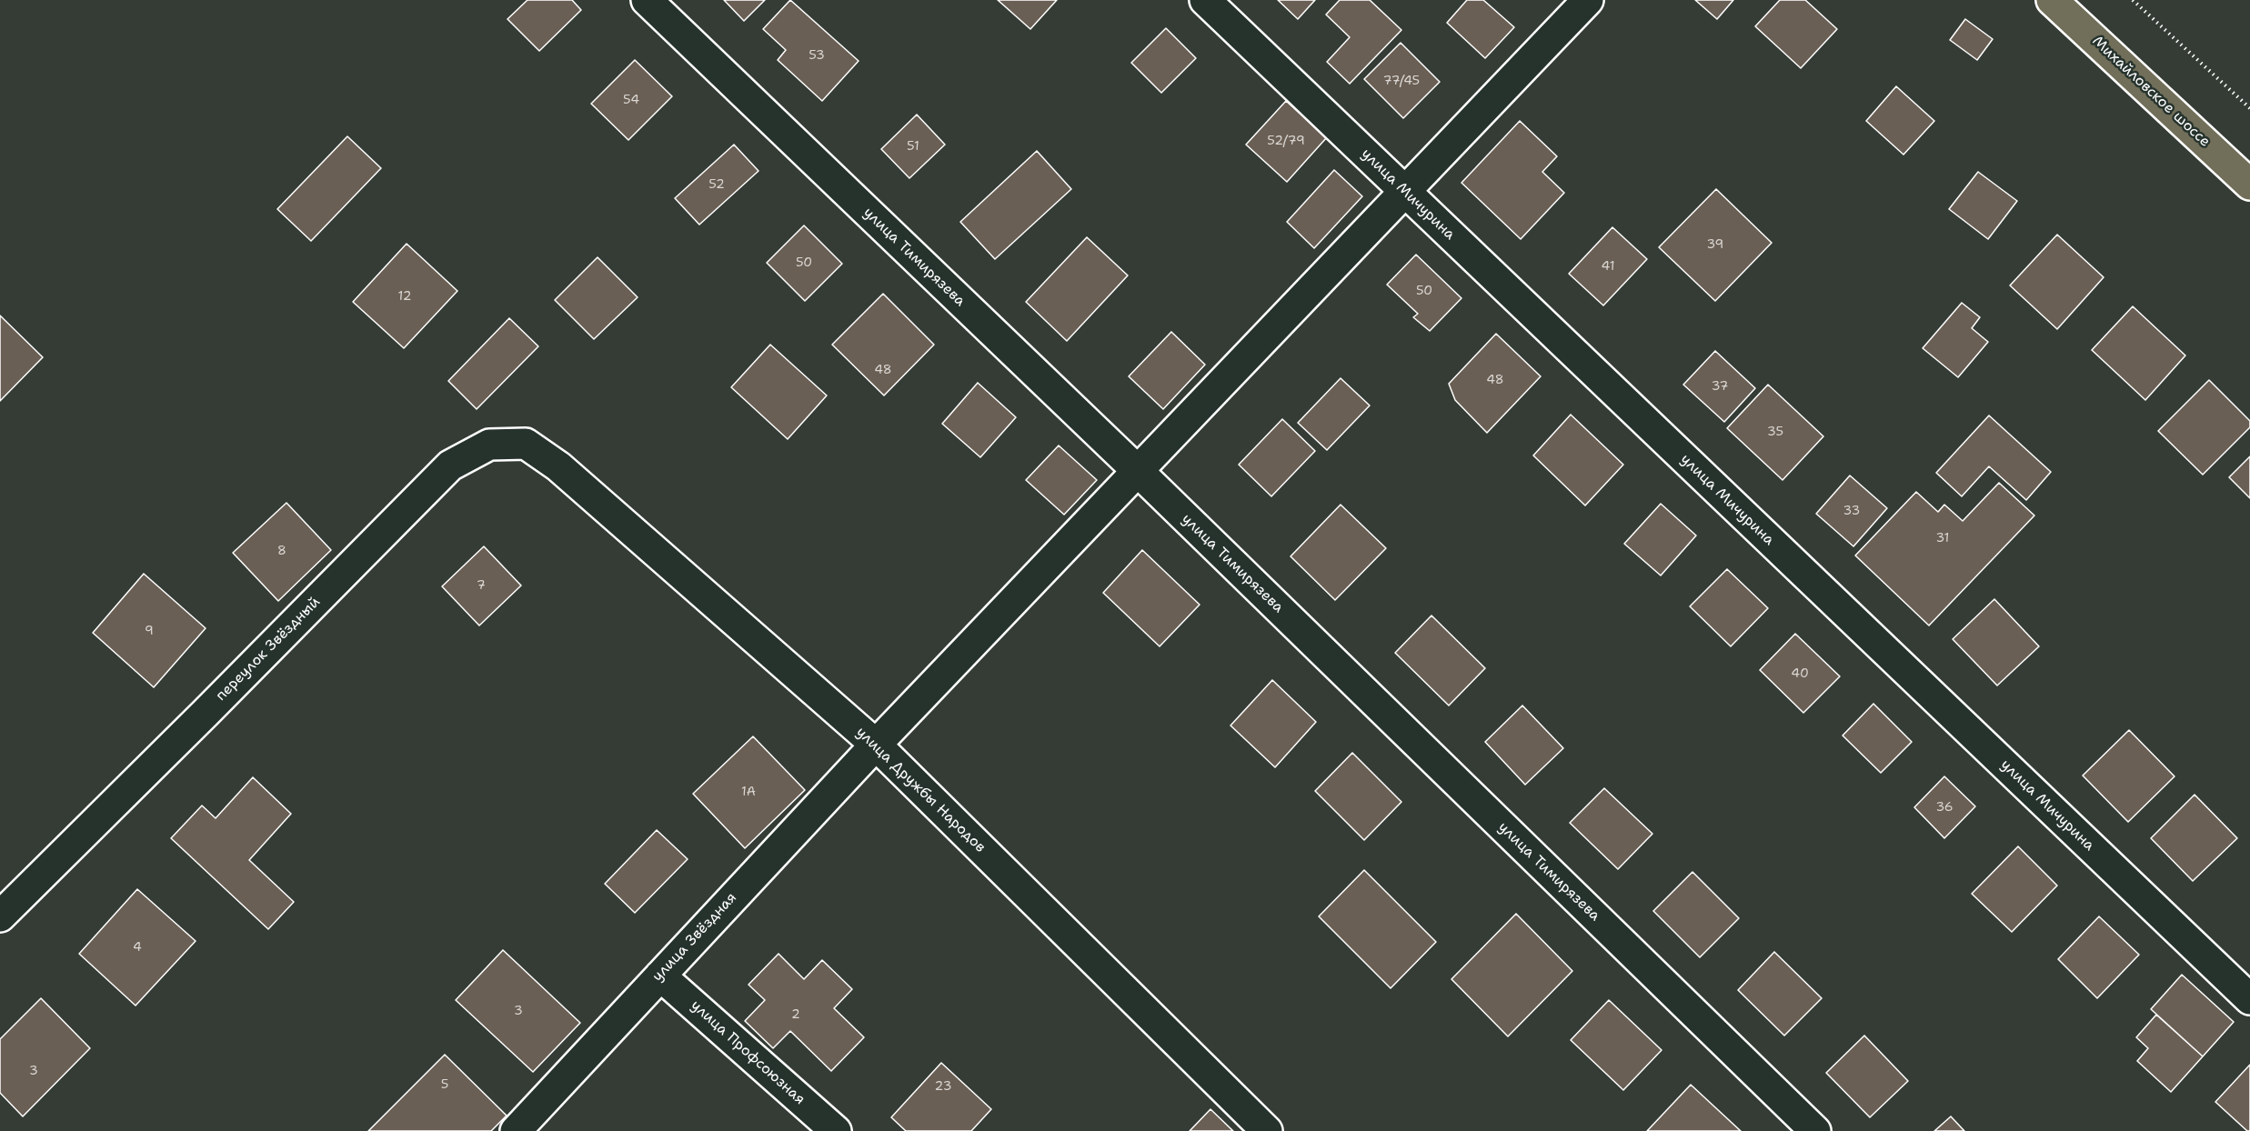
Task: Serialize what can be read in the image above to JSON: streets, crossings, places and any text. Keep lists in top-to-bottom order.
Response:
{
  "streets": {
    "main road": ["Михайловское шоссе"],
    "street": [
      "улица Мичурина",
      "улица Тимирязева",
      "переулок Звёздный",
      "улица Дружбы Народов",
      "улица Звёздная",
      "улица Профсоюзная"
    ]
  },
  "crossings": [
    ["улица Мичурина", "улица Звёздная"],
    ["улица Тимирязева", "улица Звёздная"],
    ["переулок Звёздный", "улица Дружбы Народов"],
    ["улица Дружбы Народов", "улица Звёздная"],
    ["улица Звёздная", "улица Профсоюзная"]
  ],
  "house_numbers": [
    "53",
    "77/45",
    "54",
    "52/79",
    "51",
    "52",
    "39",
    "50",
    "41",
    "50",
    "12",
    "48",
    "48",
    "37",
    "35",
    "33",
    "31",
    "8",
    "7",
    "9",
    "40",
    "1А",
    "36",
    "4",
    "3",
    "2",
    "3",
    "5",
    "23"
  ]
}
